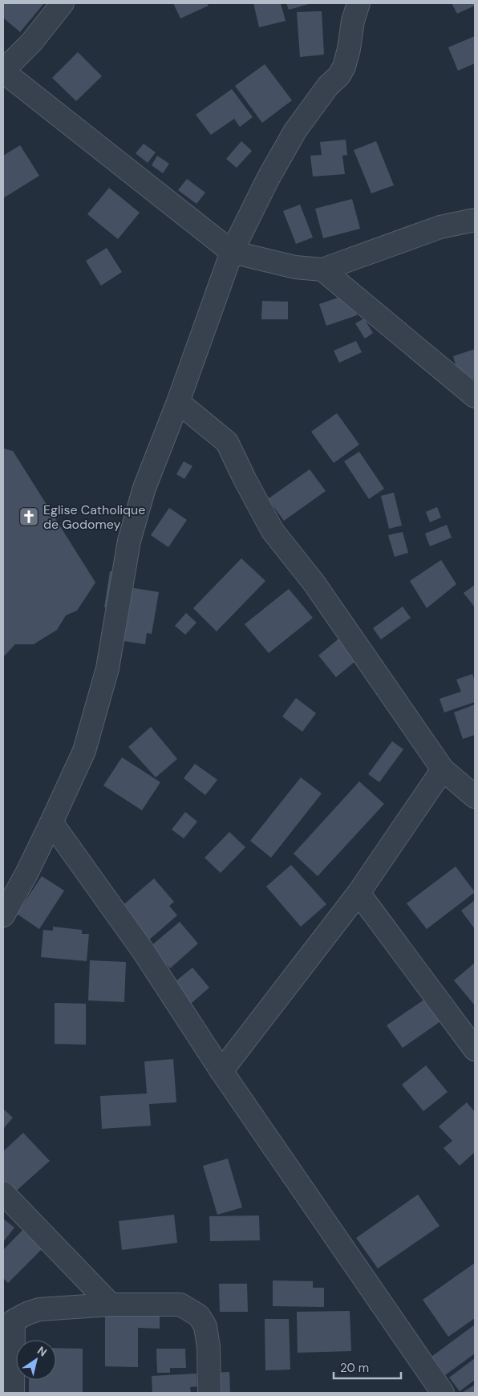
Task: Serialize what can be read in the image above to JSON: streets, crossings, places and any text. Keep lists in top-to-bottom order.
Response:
{
  "places": {
    "church": ["Eglise Catholique de Godomey"]
  },
  "scale_bar": "20 m",
  "north": "top right"
}
